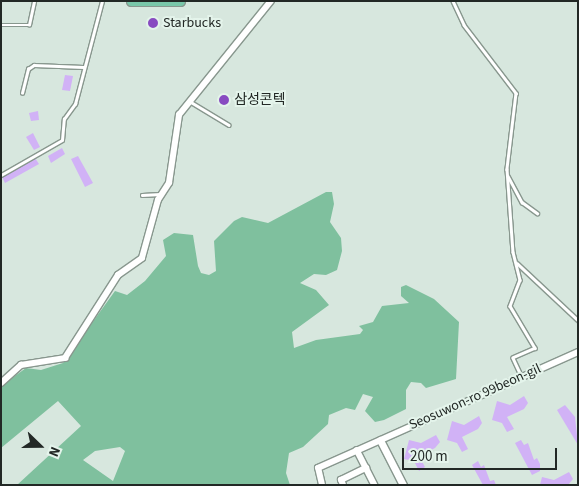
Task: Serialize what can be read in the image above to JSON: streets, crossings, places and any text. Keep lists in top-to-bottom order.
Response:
{
  "streets": {
    "street": ["Seosuwon-ro 99beon-gil"]
  },
  "places": ["Starbucks", "삼성콘텍"],
  "scale_bar": "200 m",
  "north": "right"
}
